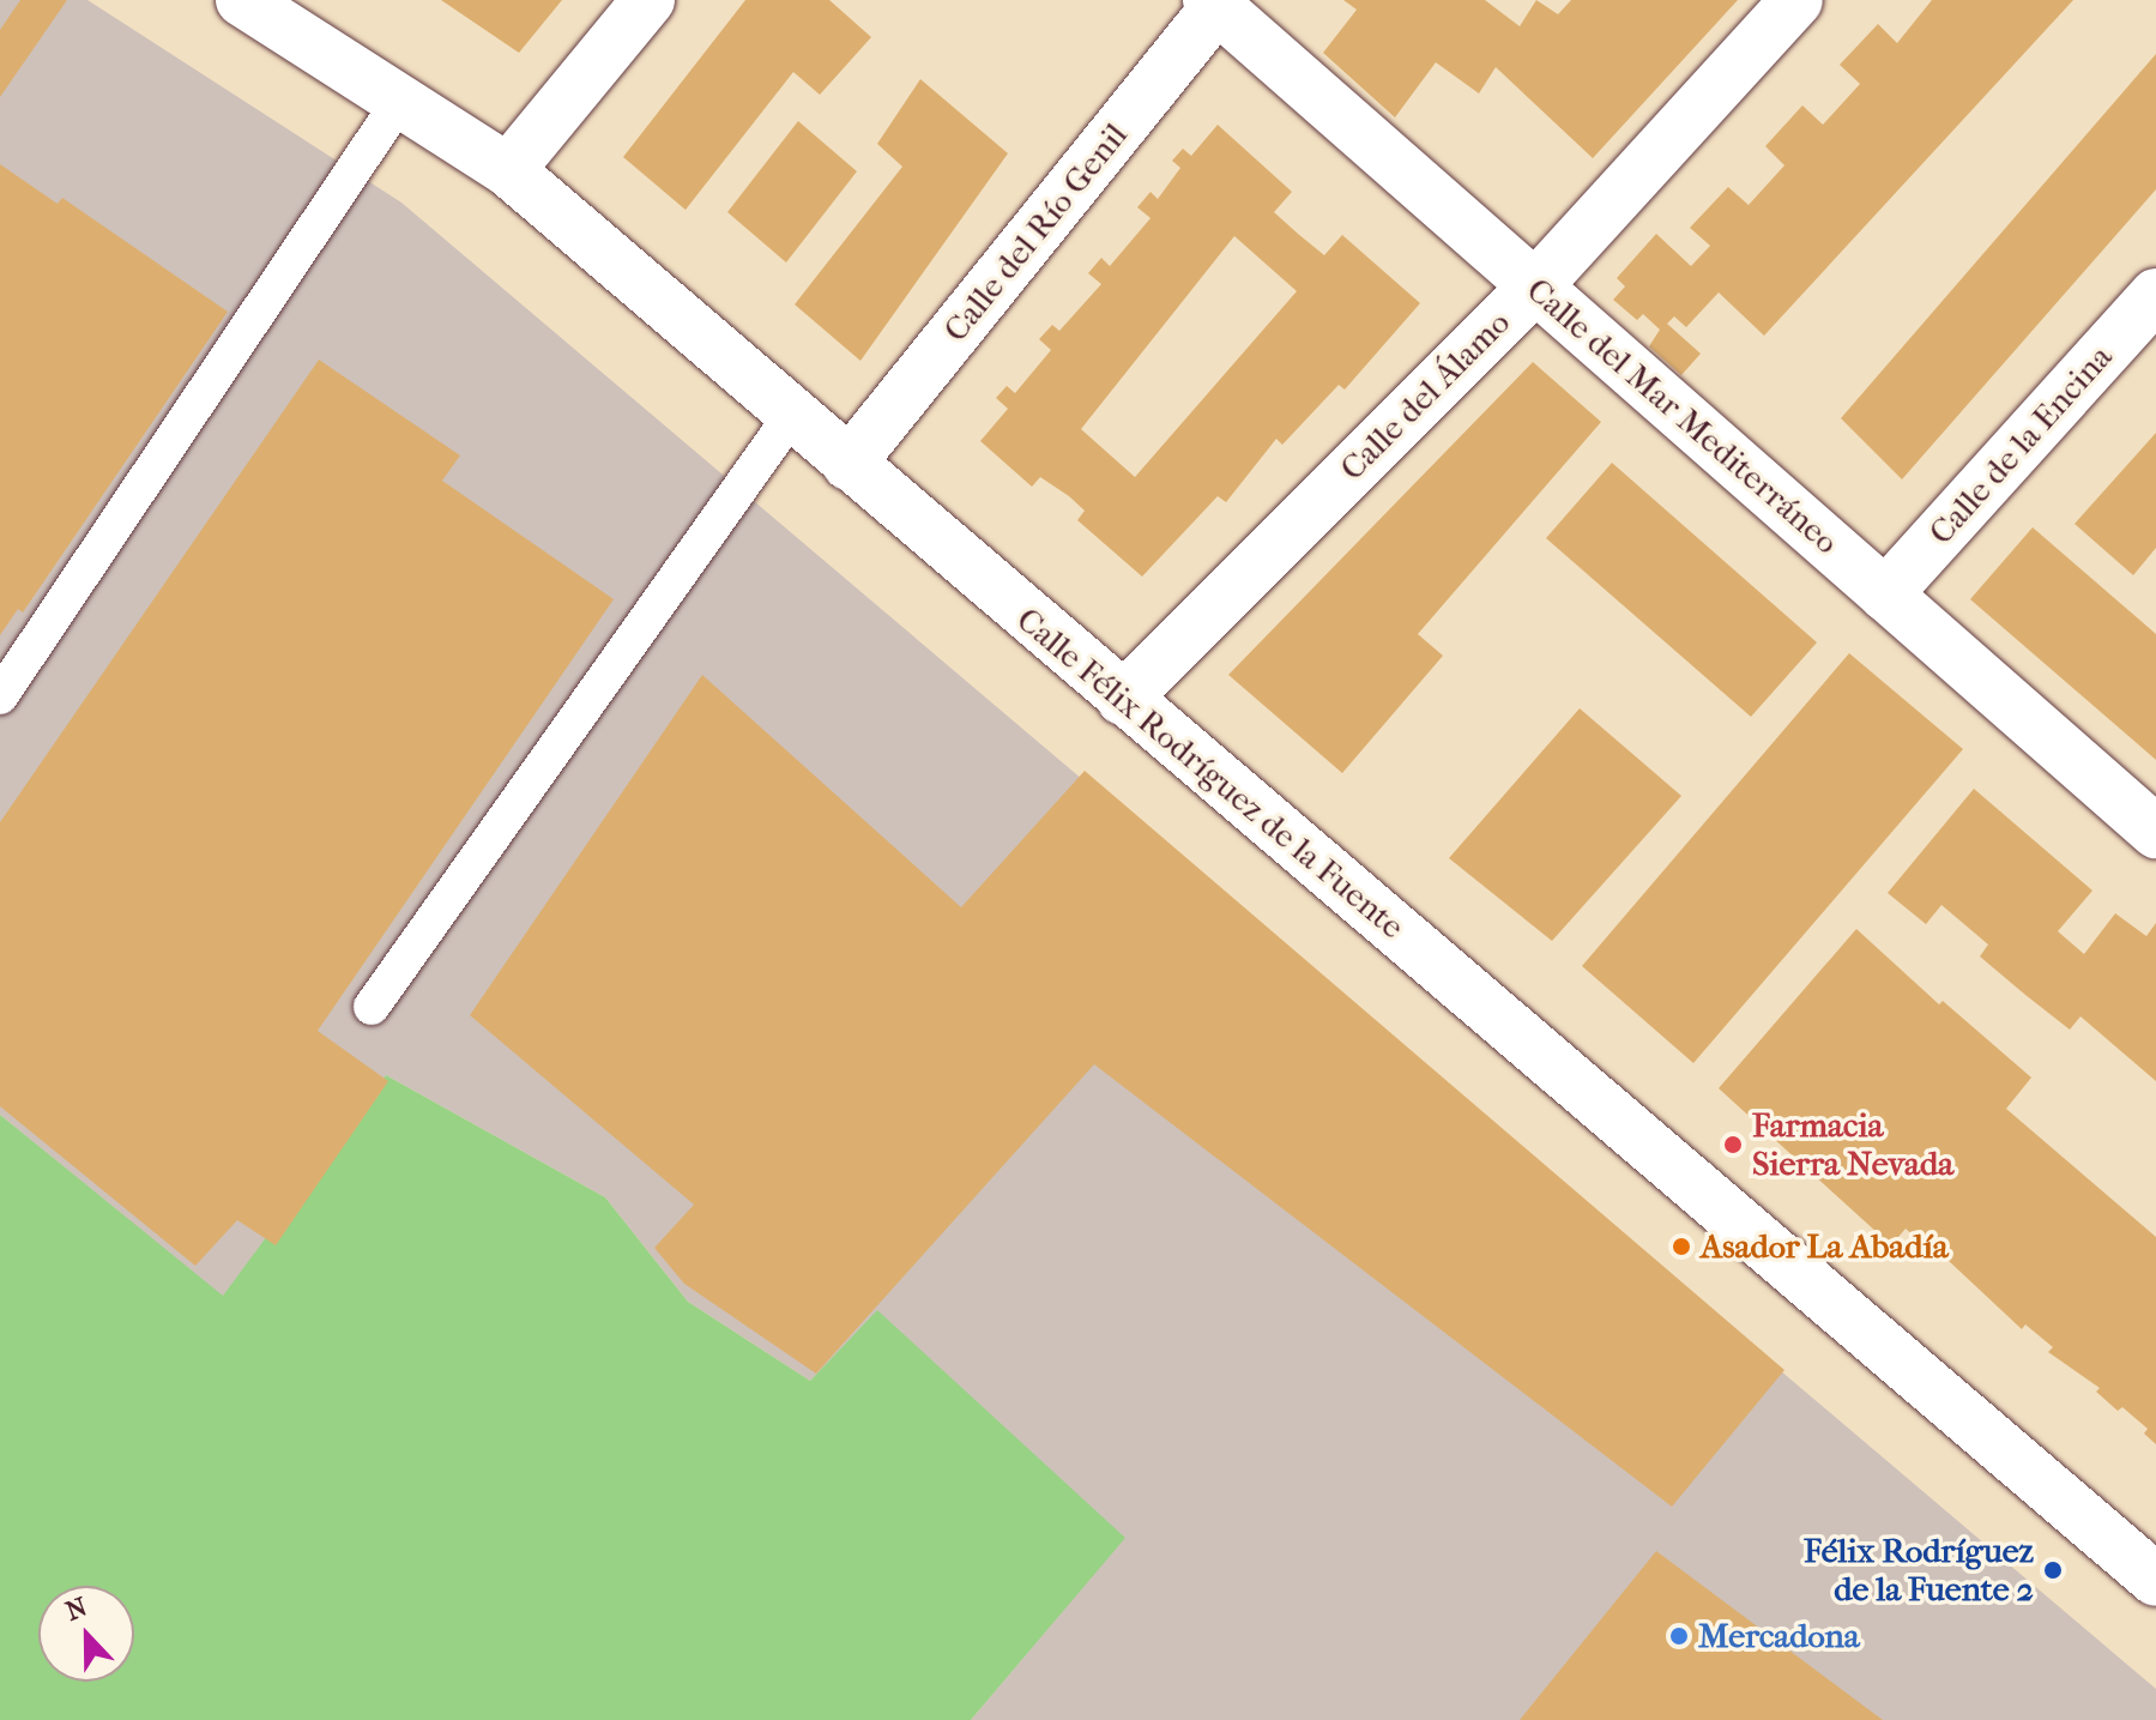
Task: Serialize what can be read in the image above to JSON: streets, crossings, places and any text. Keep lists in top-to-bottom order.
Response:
{
  "streets": {
    "street": [
      "Calle del Río Genil",
      "Calle del Álamo",
      "Calle del Mar Mediterráneo",
      "Calle de la Encina",
      "Calle Félix Rodríguez de la Fuente"
    ]
  },
  "crossings": [
    ["Calle del Río Genil", "Calle del Mar Mediterráneo"],
    ["Calle del Río Genil", "Calle Félix Rodríguez de la Fuente"],
    ["Calle del Álamo", "Calle del Mar Mediterráneo"],
    ["Calle del Álamo", "Calle Félix Rodríguez de la Fuente"],
    ["Calle del Mar Mediterráneo", "Calle de la Encina"]
  ],
  "places": [
    "Farmacia Sierra Nevada",
    "Asador La Abadía",
    "Félix Rodríguez de la Fuente 2",
    "Mercadona"
  ],
  "north": "top"
}
